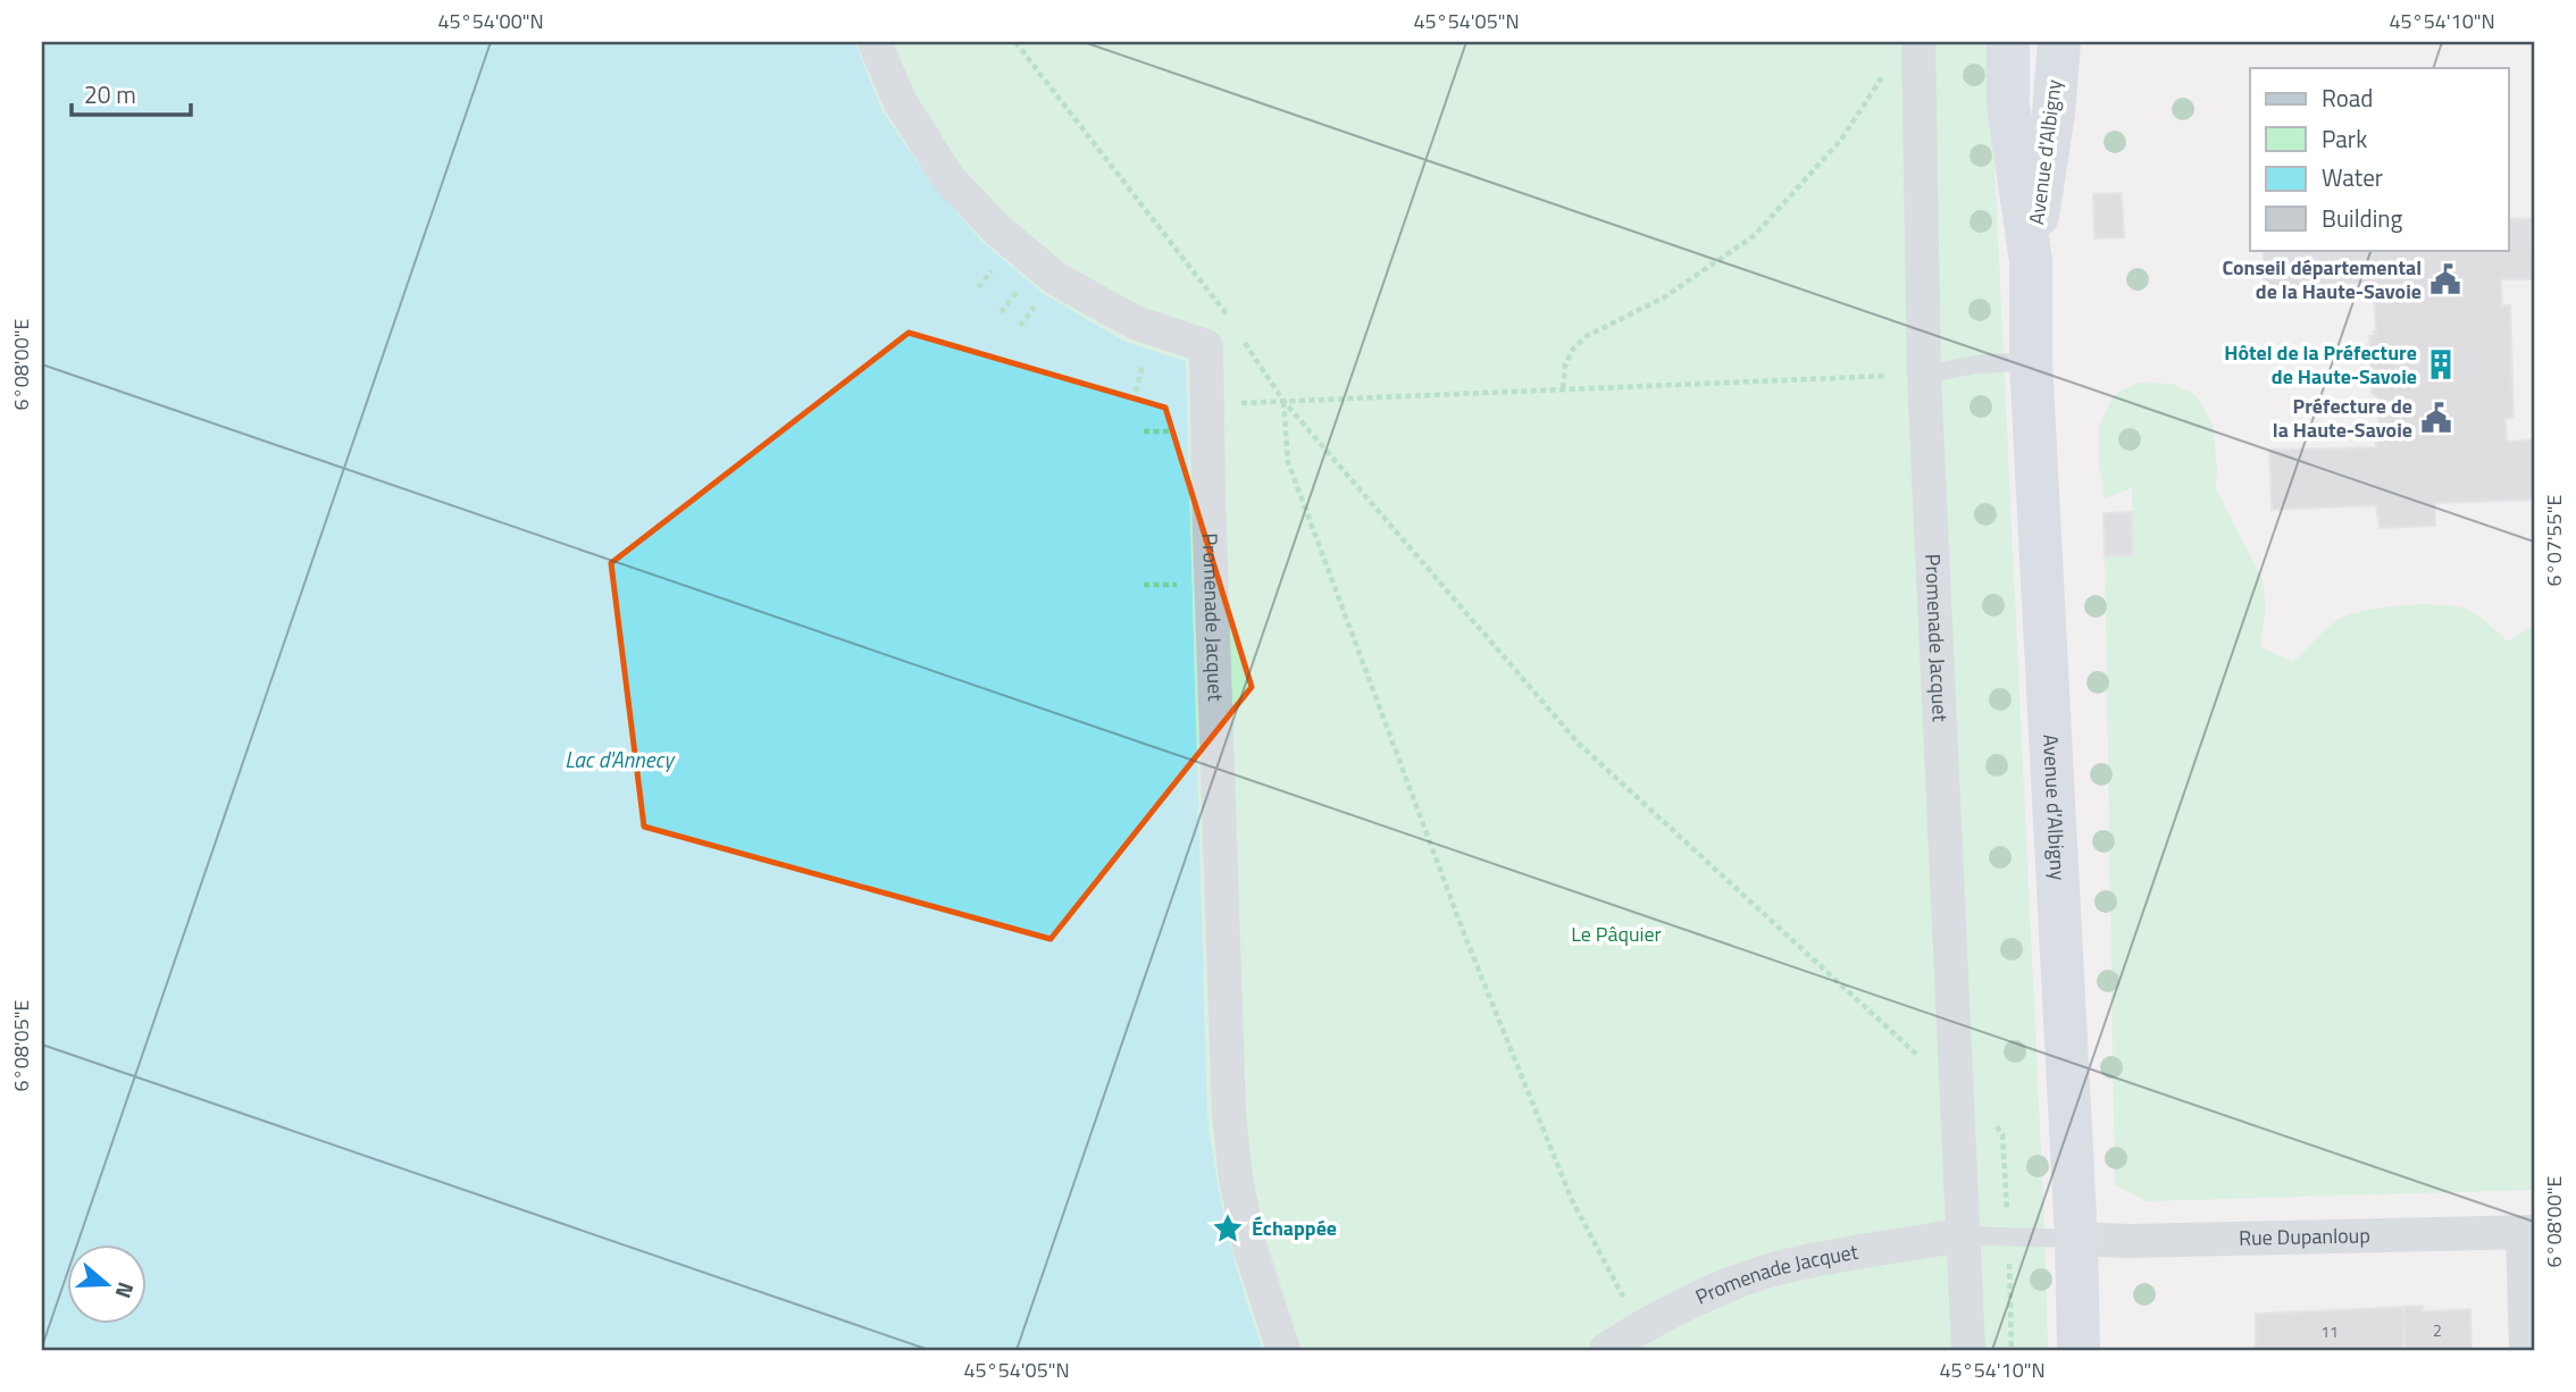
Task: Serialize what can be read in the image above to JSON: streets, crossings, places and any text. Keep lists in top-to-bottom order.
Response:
{
  "streets": {
    "main road": ["Avenue d'Albigny"],
    "street": ["Promenade Jacquet", "Rue Dupanloup"]
  },
  "crossings": [
    ["Avenue d'Albigny", "Rue Dupanloup"]
  ],
  "water": ["Lac d'Annecy"],
  "parks": ["Le Pâquier"],
  "places": {
    "public building": ["Conseil départemental de la Haute-Savoie", "Préfecture de la Haute-Savoie"],
    "building": ["Hôtel de la Préfecture de Haute-Savoie"],
    "place": ["Échappée"]
  },
  "house_numbers": ["2", "11"],
  "legend": [
    "Road",
    "Park",
    "Water",
    "Building"
  ],
  "scale_bar": "20 m",
  "north": "right",
  "coordinates": [
    "45°54'00\"N",
    "45°54'05\"N",
    "45°54'10\"N",
    "6°08'00\"E",
    "6°07'55\"E",
    "6°08'05\"E"
  ]
}
